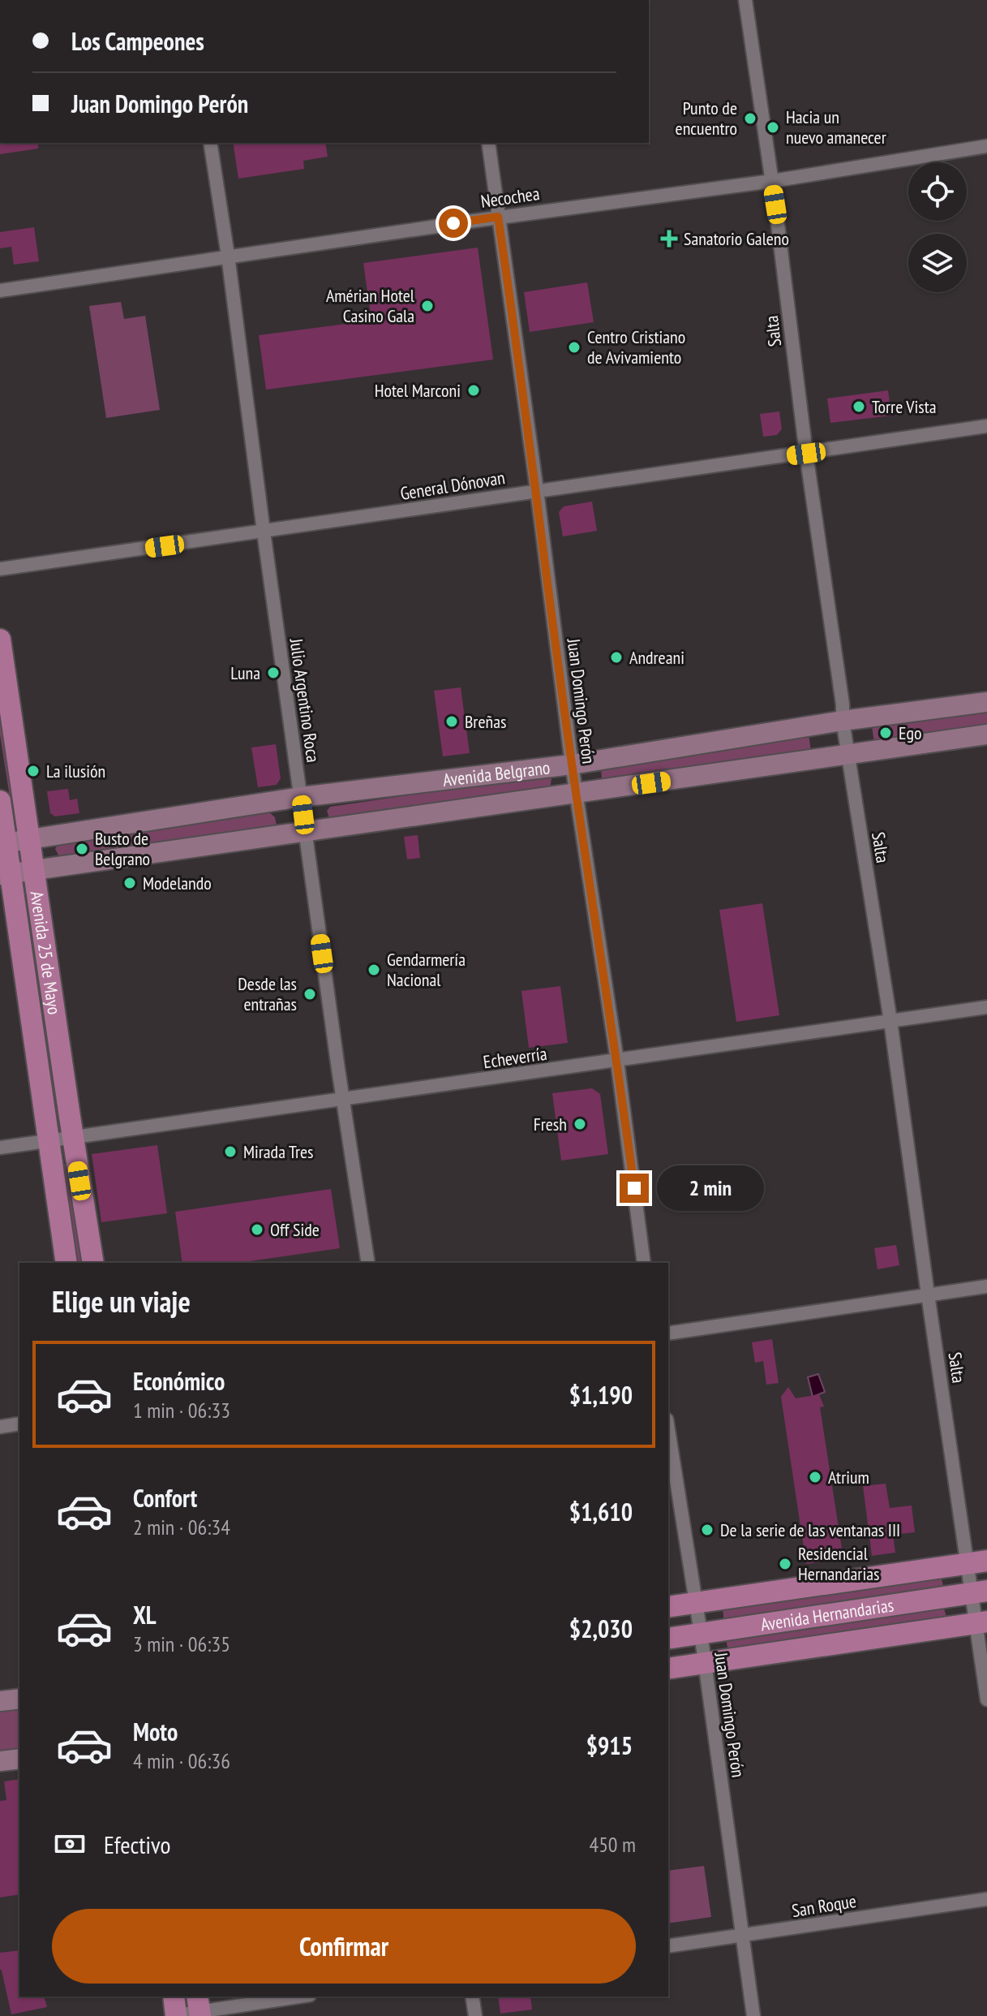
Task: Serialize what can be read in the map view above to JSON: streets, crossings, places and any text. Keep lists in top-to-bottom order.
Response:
{
  "streets": {
    "main road": ["Avenida Belgrano", "Avenida 25 de Mayo", "Avenida Hernandarias"],
    "street": [
      "Necochea",
      "Salta",
      "General Dónovan",
      "Julio Argentino Roca",
      "Juan Domingo Perón",
      "Echeverría",
      "San Roque"
    ]
  },
  "crossings": [
    ["Necochea", "Salta"],
    ["Necochea", "Julio Argentino Roca"],
    ["Necochea", "Juan Domingo Perón"],
    ["Salta", "General Dónovan"],
    ["Salta", "Avenida Belgrano"],
    ["Salta", "Echeverría"],
    ["Salta", "Avenida Hernandarias"],
    ["General Dónovan", "Julio Argentino Roca"],
    ["General Dónovan", "Juan Domingo Perón"],
    ["Julio Argentino Roca", "Avenida Belgrano"],
    ["Julio Argentino Roca", "Echeverría"],
    ["Juan Domingo Perón", "Avenida Belgrano"],
    ["Juan Domingo Perón", "Echeverría"],
    ["Juan Domingo Perón", "Avenida Hernandarias"],
    ["Juan Domingo Perón", "San Roque"],
    ["Avenida Belgrano", "Avenida 25 de Mayo"],
    ["Avenida 25 de Mayo", "Echeverría"]
  ],
  "places": {
    "other": [
      "Punto de encuentro",
      "Hacia un nuevo amanecer",
      "Amérian Hotel Casino Gala",
      "Centro Cristiano de Avivamiento",
      "Hotel Marconi",
      "Torre Vista",
      "Andreani",
      "Luna",
      "Breñas",
      "Ego",
      "La ilusión",
      "Busto de Belgrano",
      "Modelando",
      "Gendarmería Nacional",
      "Desde las entrañas",
      "Fresh",
      "Mirada Tres",
      "Off Side",
      "Atrium",
      "De la serie de las ventanas III",
      "Residencial Hernandarias"
    ],
    "health": ["Sanatorio Galeno"]
  },
  "page": {
    "banner": ["Los Campeones", "Juan Domingo Perón"],
    "bubble": "2 min",
    "heading": "Elige un viaje",
    "list": [
      {
        "name": "Económico",
        "note": "1 min · 06:33",
        "value": "$1,190"
      },
      {
        "name": "Confort",
        "note": "2 min · 06:34",
        "value": "$1,610"
      },
      {
        "name": "XL",
        "note": "3 min · 06:35",
        "value": "$2,030"
      },
      {
        "name": "Moto",
        "note": "4 min · 06:36",
        "value": "$915"
      }
    ],
    "pay": ["Efectivo", "450 m"],
    "buttons": "Confirmar"
  }
}
